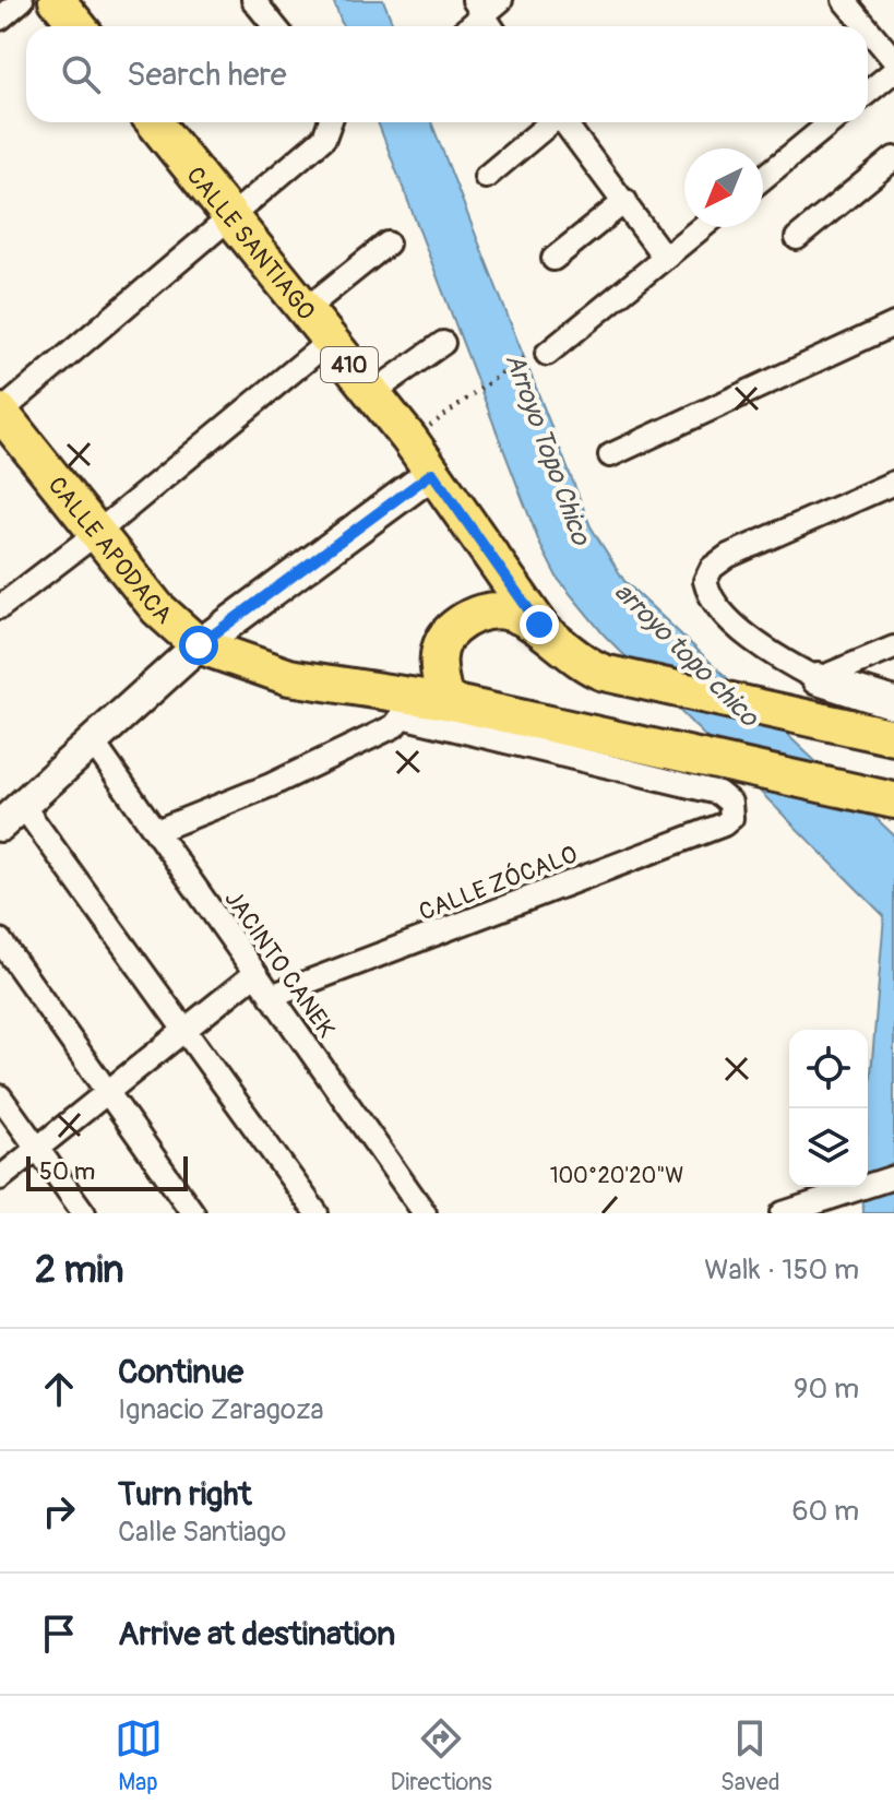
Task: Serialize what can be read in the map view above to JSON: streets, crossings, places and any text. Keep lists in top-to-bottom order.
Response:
{
  "streets": {
    "main road": ["CALLE SANTIAGO", "410", "CALLE APODACA"],
    "street": ["CALLE ZÓCALO", "JACINTO CANEK"]
  },
  "crossings": [
    ["CALLE SANTIAGO", "410"],
    ["CALLE APODACA", "CALLE ZÓCALO"],
    ["CALLE ZÓCALO", "JACINTO CANEK"]
  ],
  "water": ["Arroyo Topo Chico", "arroyo topo chico"],
  "scale_bar": "50 m",
  "north": "bottom left",
  "page": {
    "search": "Search here",
    "scale": "50 m",
    "heading": ["2 min", "Walk · 150 m"],
    "list": [
      ["Continue", "Ignacio Zaragoza", "90 m"],
      ["Turn right", "Calle Santiago", "60 m"],
      "Arrive at destination"
    ],
    "nav": ["Map", "Directions", "Saved"]
  },
  "coordinates": ["100°20'20\"W"]
}
